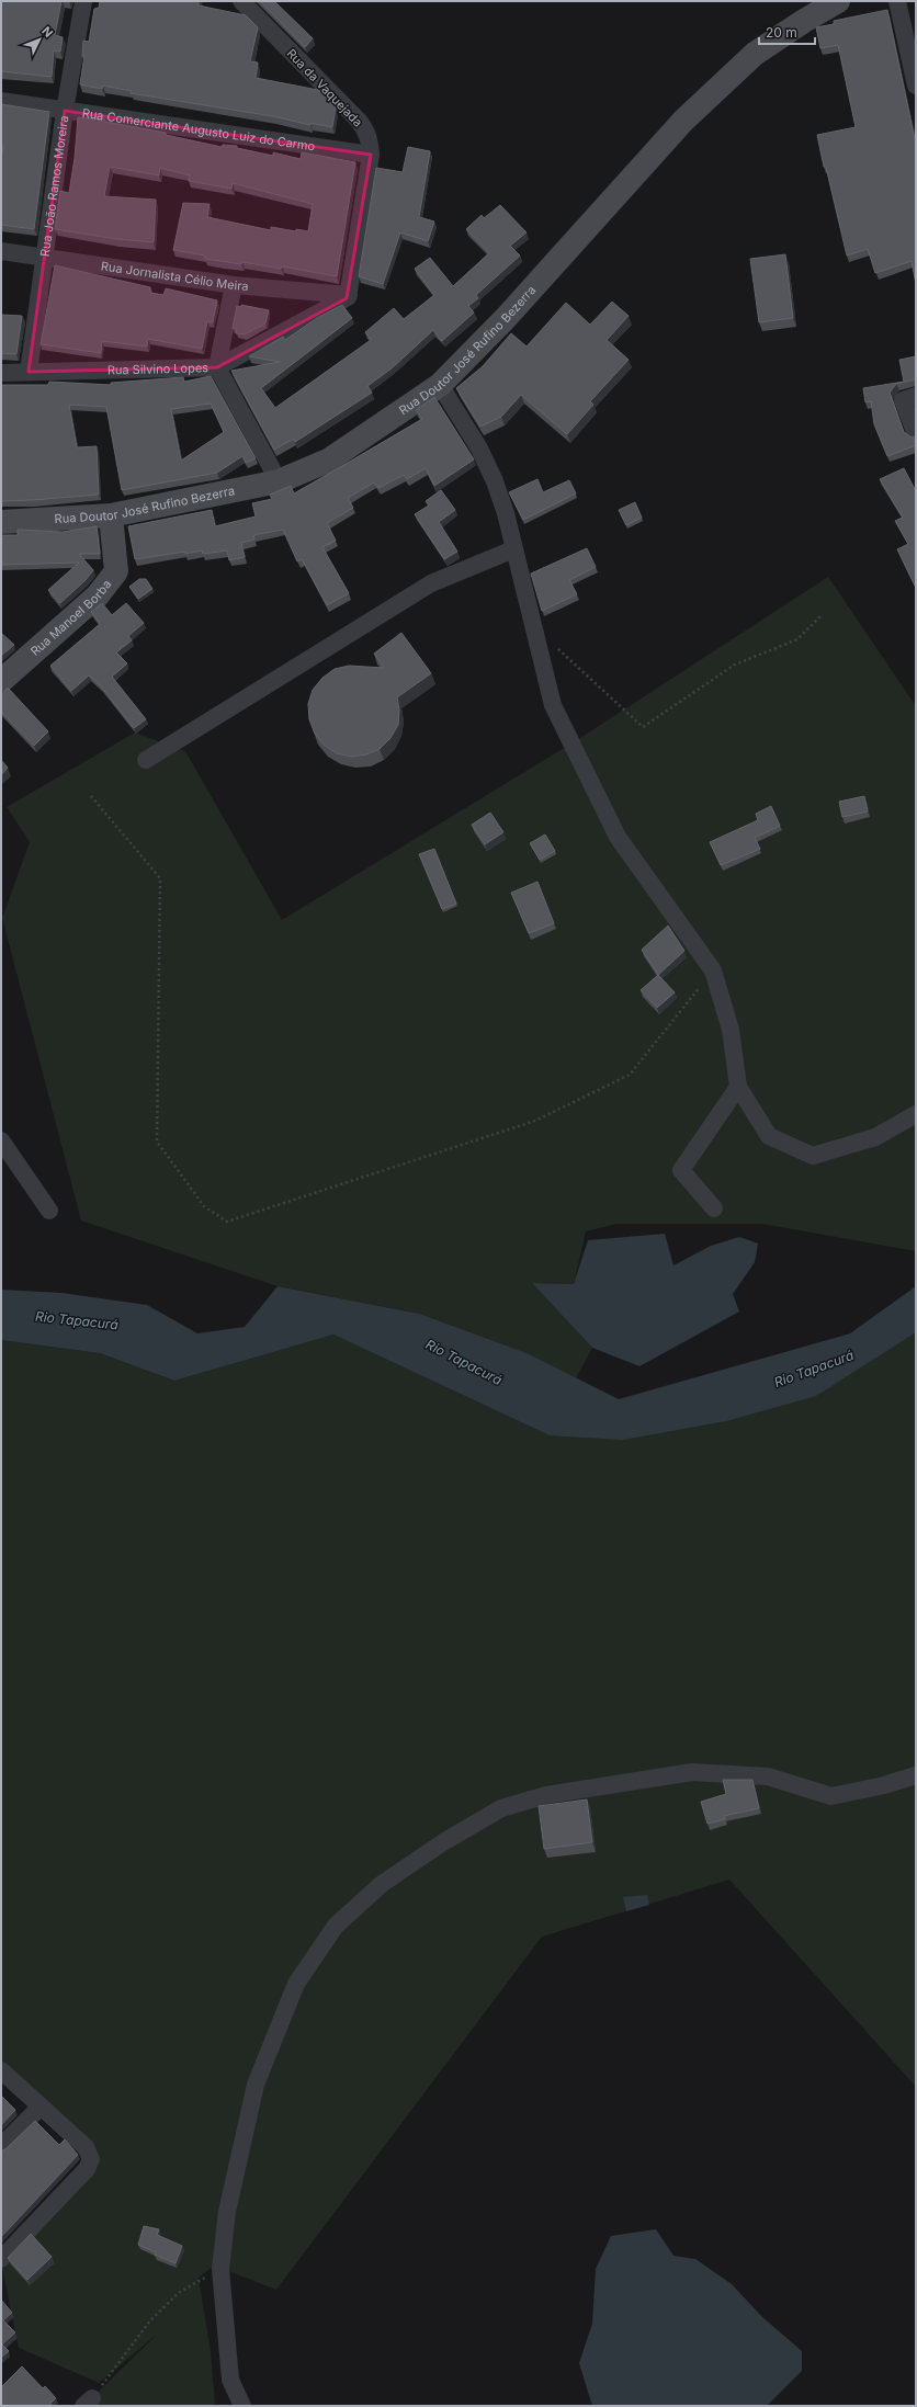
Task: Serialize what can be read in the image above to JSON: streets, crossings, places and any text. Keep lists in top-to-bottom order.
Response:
{
  "streets": {
    "main road": ["Rua Doutor José Rufino Bezerra", "Rua Manoel Borba"],
    "street": [
      "Rua da Vaquejada",
      "Rua Comerciante Augusto Luiz do Carmo",
      "Rua João Ramos Moreira",
      "Rua Jornalista Célio Meira",
      "Rua Silvino Lopes"
    ]
  },
  "crossings": [
    ["Rua da Vaquejada", "Rua Comerciante Augusto Luiz do Carmo"],
    ["Rua da Vaquejada", "Rua Jornalista Célio Meira"],
    ["Rua da Vaquejada", "Rua Silvino Lopes"],
    ["Rua Comerciante Augusto Luiz do Carmo", "Rua João Ramos Moreira"],
    ["Rua João Ramos Moreira", "Rua Jornalista Célio Meira"],
    ["Rua João Ramos Moreira", "Rua Silvino Lopes"],
    ["Rua Jornalista Célio Meira", "Rua Silvino Lopes"],
    ["Rua Doutor José Rufino Bezerra", "Rua Manoel Borba"]
  ],
  "water": ["Rio Tapacurá"],
  "scale_bar": "20 m",
  "north": "top right"
}
